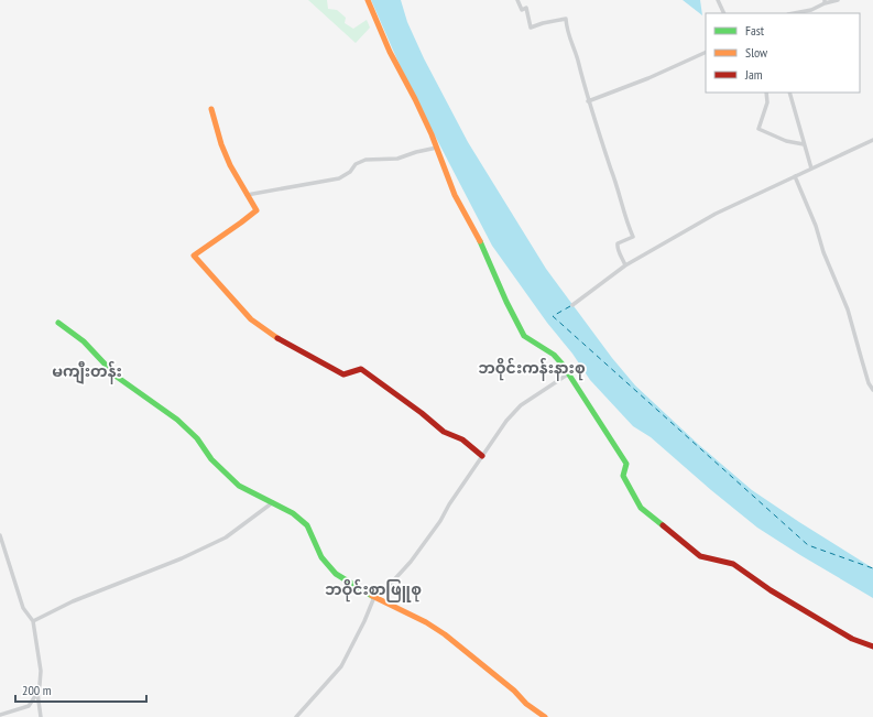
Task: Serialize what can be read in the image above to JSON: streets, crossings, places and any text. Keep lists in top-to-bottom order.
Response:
{
  "districts": ["ဘဝိုင်းကန်းနားစု", "မကျီးတန်း", "ဘဝိုင်းစာဖြူစု"],
  "legend": ["Fast", "Slow", "Jam"],
  "scale_bar": "200 m"
}
